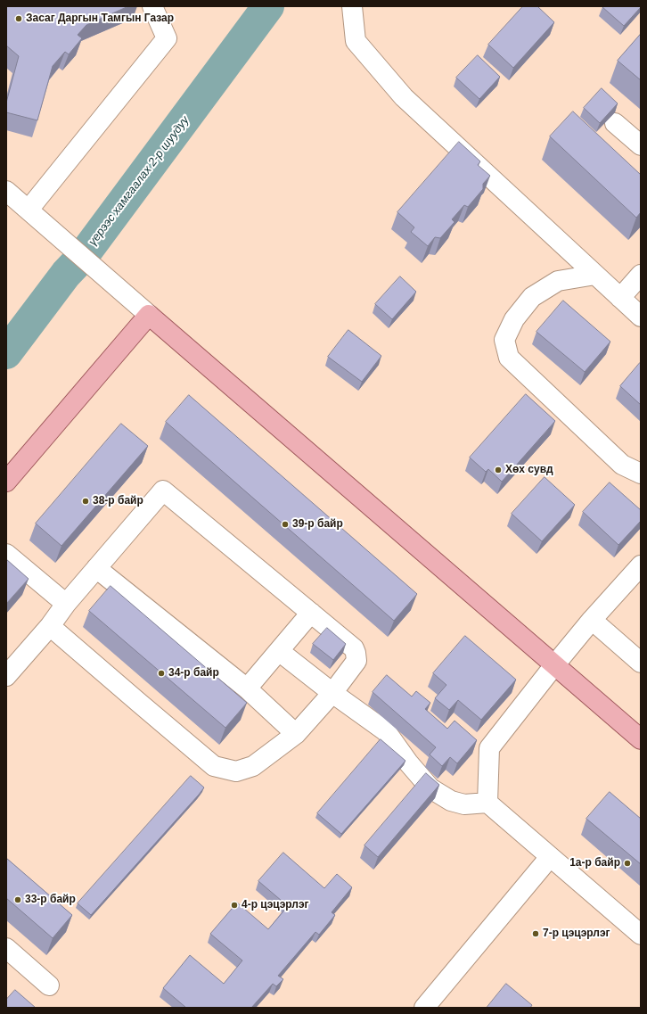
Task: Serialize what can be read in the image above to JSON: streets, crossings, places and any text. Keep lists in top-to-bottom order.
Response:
{
  "water": ["үерээс хамгаалах 2-р шуудуу"],
  "places": [
    "Засаг Даргын Тамгын Газар",
    "Хөх сувд",
    "38-р байр",
    "39-р байр",
    "34-р байр",
    "1а-р байр",
    "33-р байр",
    "4-р цэцэрлэг",
    "7-р цэцэрлэг"
  ]
}
